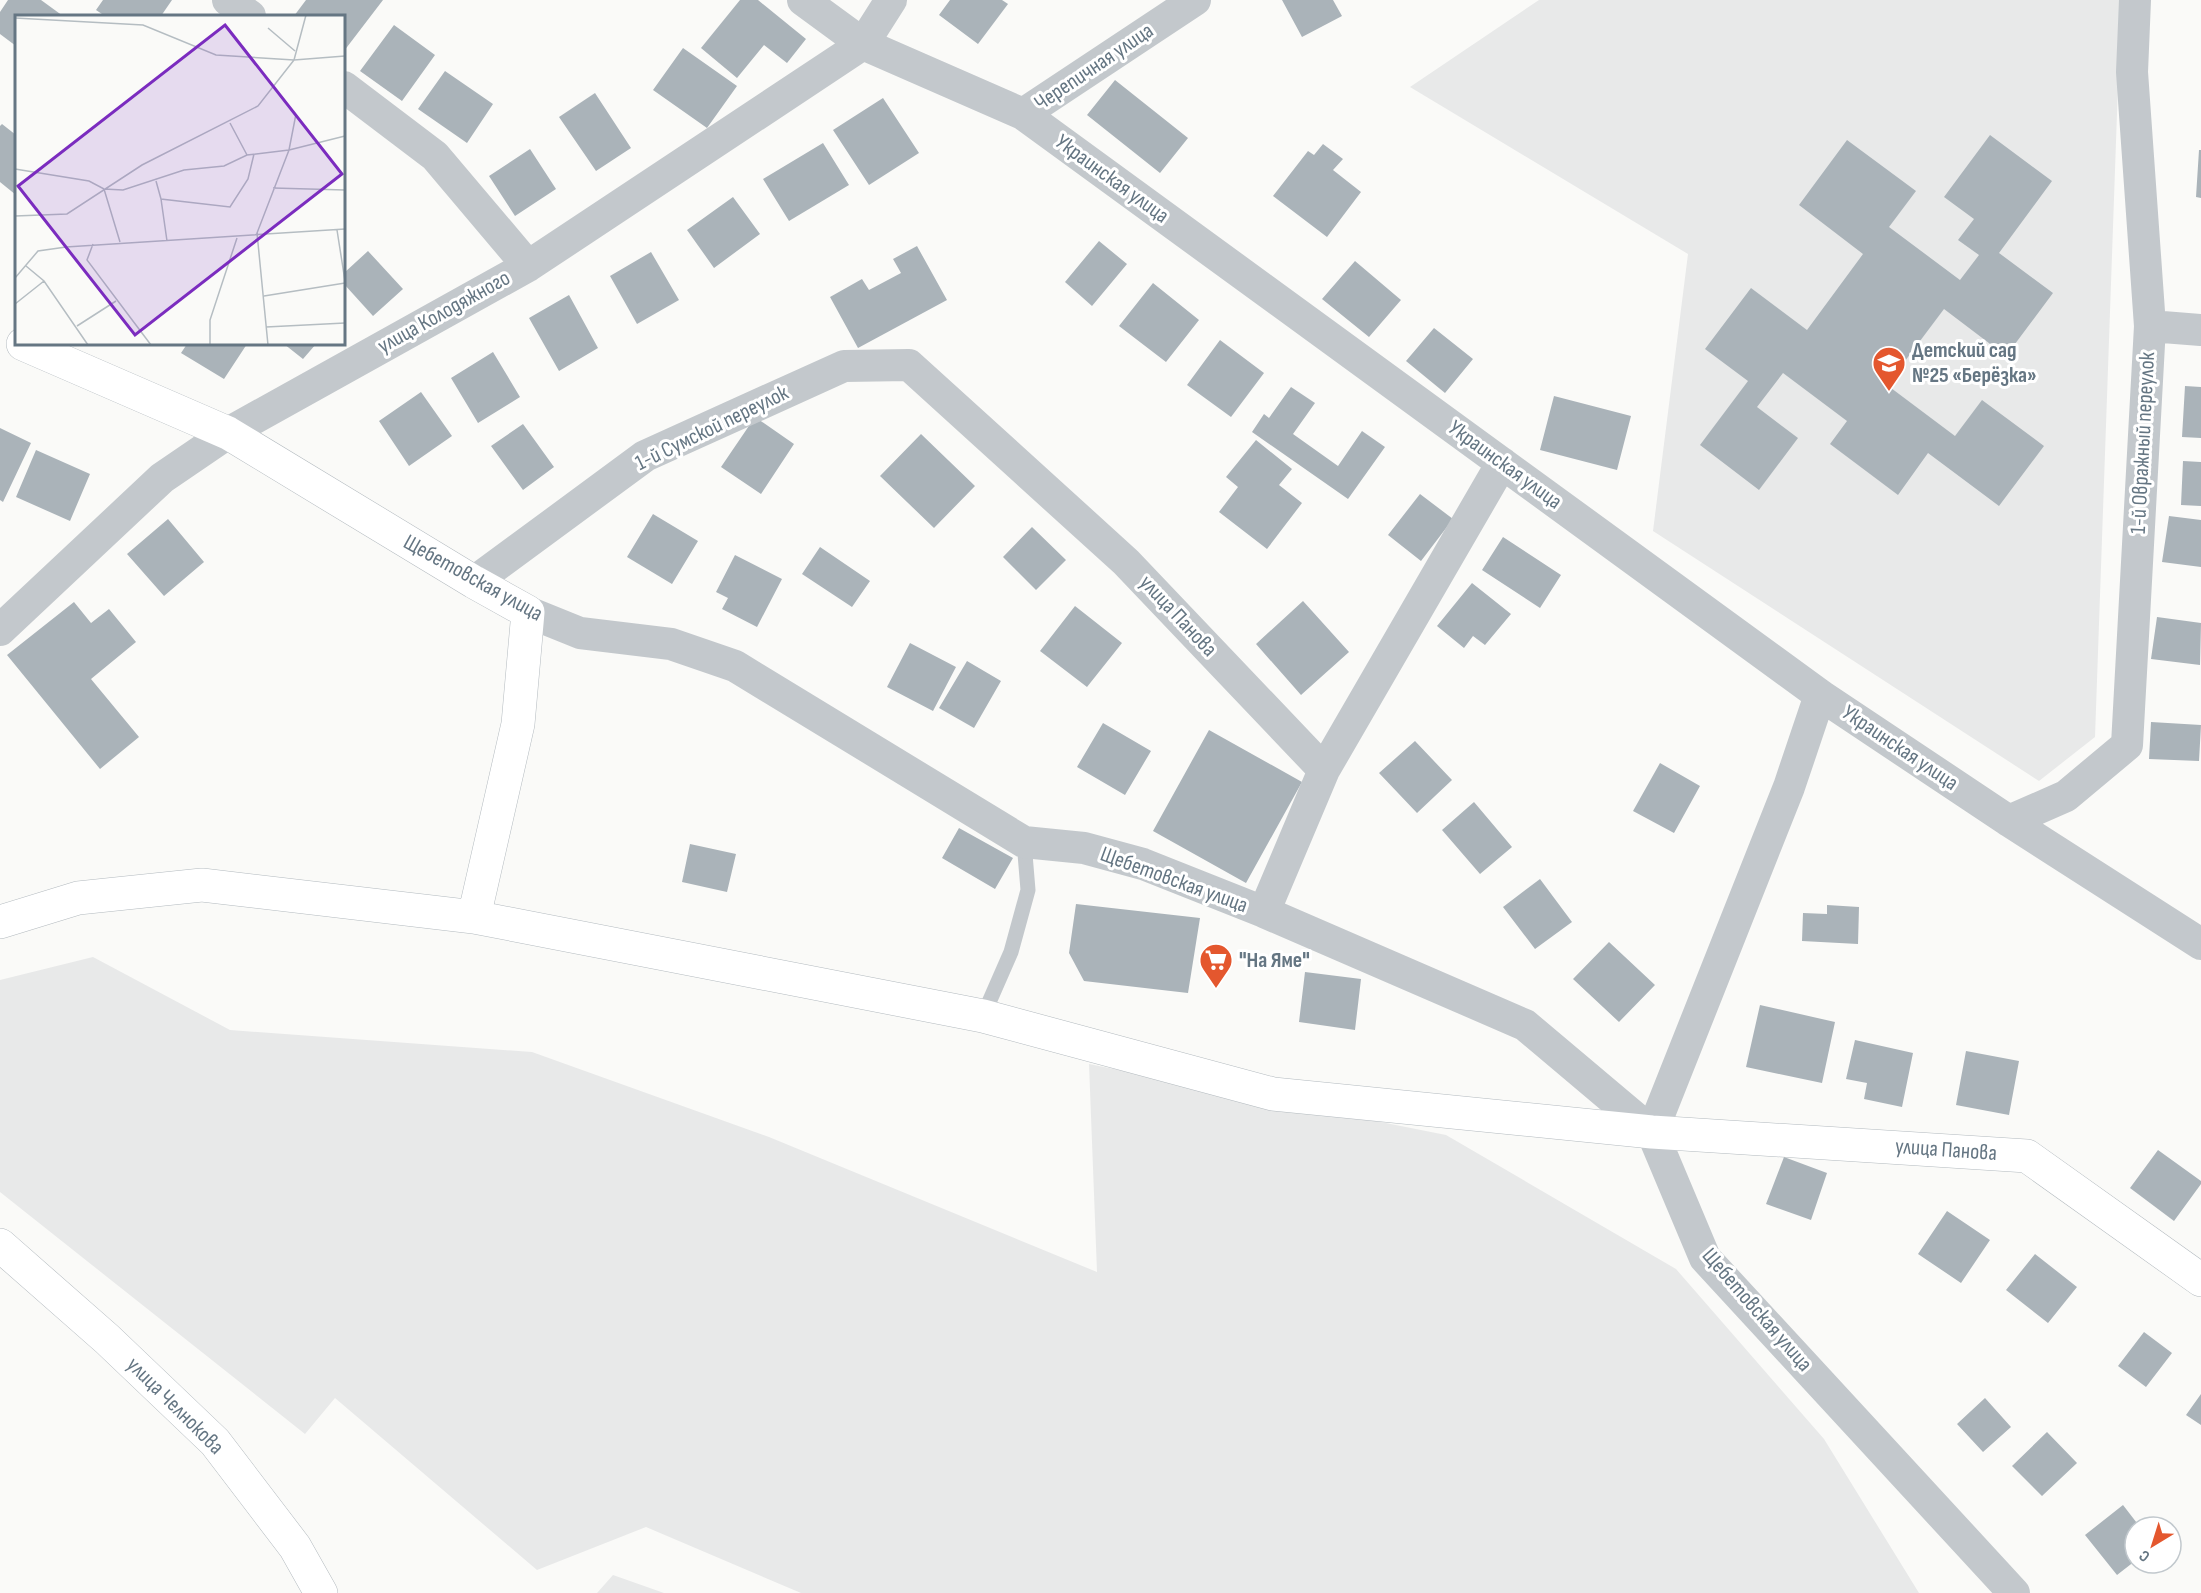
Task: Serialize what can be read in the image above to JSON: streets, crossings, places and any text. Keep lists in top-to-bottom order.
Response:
{
  "streets": {
    "street": [
      "Черепичная улица",
      "Украинская улица",
      "улица Колодяжного",
      "1-й Сумской переулок",
      "1-й Овражный переулок",
      "Щебетовская улица",
      "улица Панова",
      "улица Челнокова"
    ]
  },
  "crossings": [
    ["Черепичная улица", "Украинская улица"],
    ["Украинская улица", "улица Колодяжного"],
    ["Украинская улица", "1-й Овражный переулок"],
    ["улица Колодяжного", "Щебетовская улица"],
    ["1-й Сумской переулок", "Щебетовская улица"],
    ["1-й Сумской переулок", "улица Панова"],
    ["Щебетовская улица", "улица Панова"]
  ],
  "places": {
    "school or university": ["Детский сад №25 «Берёзка»"],
    "supermarket": ["\"На Яме\""]
  },
  "north": "bottom left"
}
